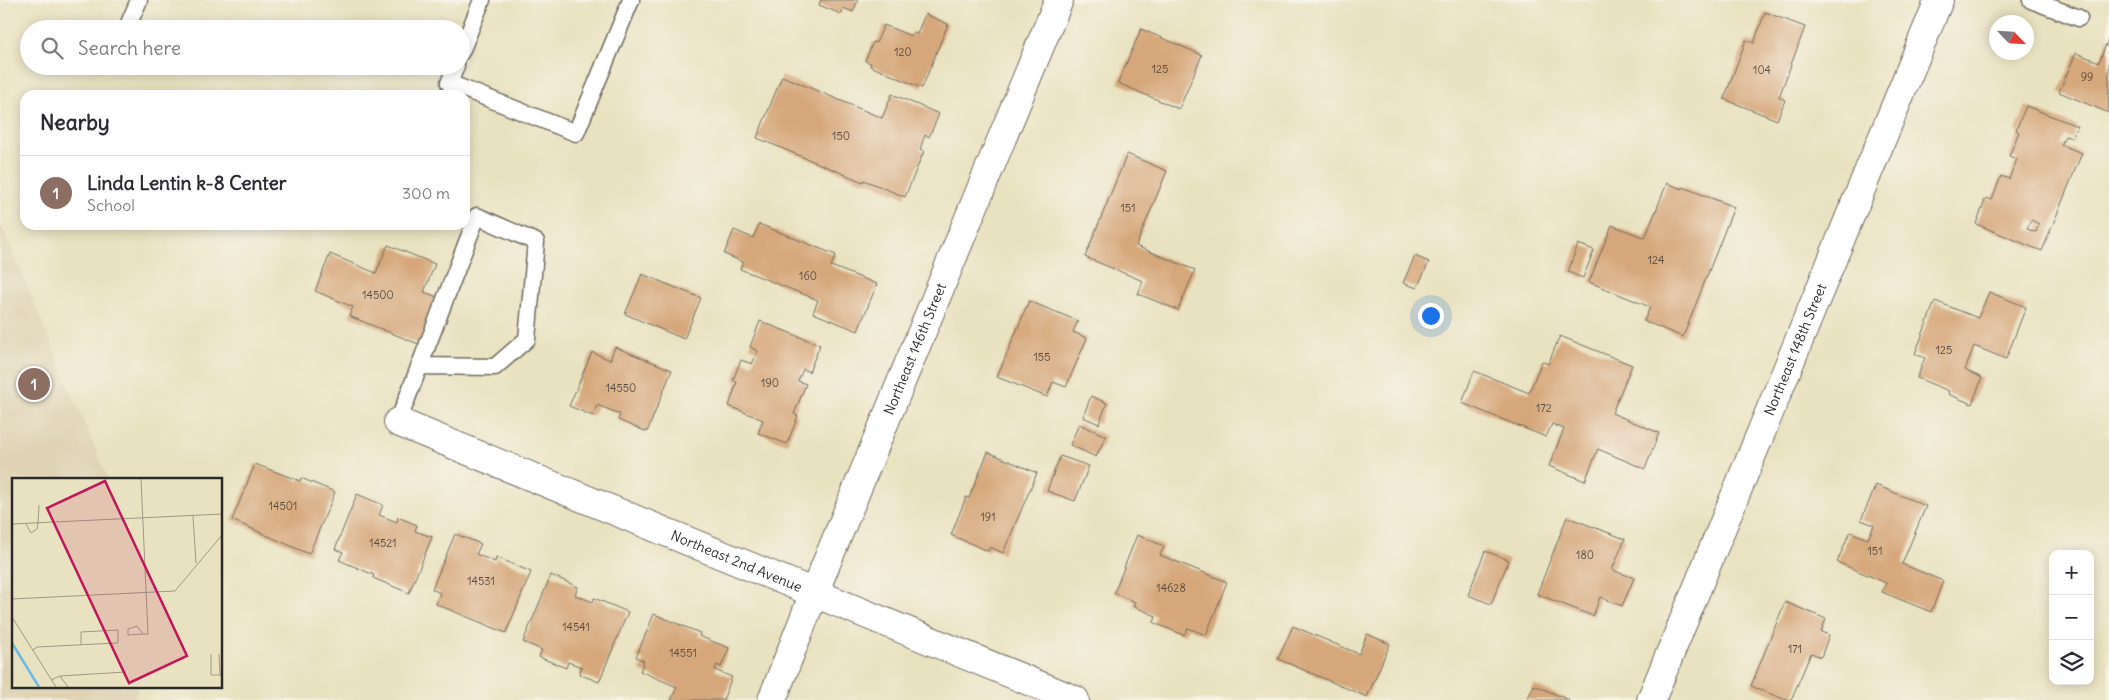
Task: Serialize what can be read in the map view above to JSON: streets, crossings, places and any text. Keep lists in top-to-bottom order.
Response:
{
  "streets": {
    "street": ["Northeast 146th Street", "Northeast 148th Street", "Northeast 2nd Avenue"]
  },
  "crossings": [
    ["Northeast 146th Street", "Northeast 2nd Avenue"]
  ],
  "house_numbers": [
    "120",
    "125",
    "104",
    "99",
    "150",
    "151",
    "124",
    "160",
    "14500",
    "125",
    "155",
    "190",
    "14550",
    "172",
    "14501",
    "191",
    "14521",
    "151",
    "180",
    "14531",
    "14628",
    "14541",
    "171",
    "14551"
  ],
  "north": "bottom right",
  "page": {
    "search": "Search here",
    "heading": "Nearby",
    "list": [
      {
        "mark": "1",
        "name": "Linda Lentin k-8 Center",
        "note": "School",
        "value": "300 m"
      }
    ],
    "pins": "1",
    "map_buttons": ["+", "−"]
  }
}
